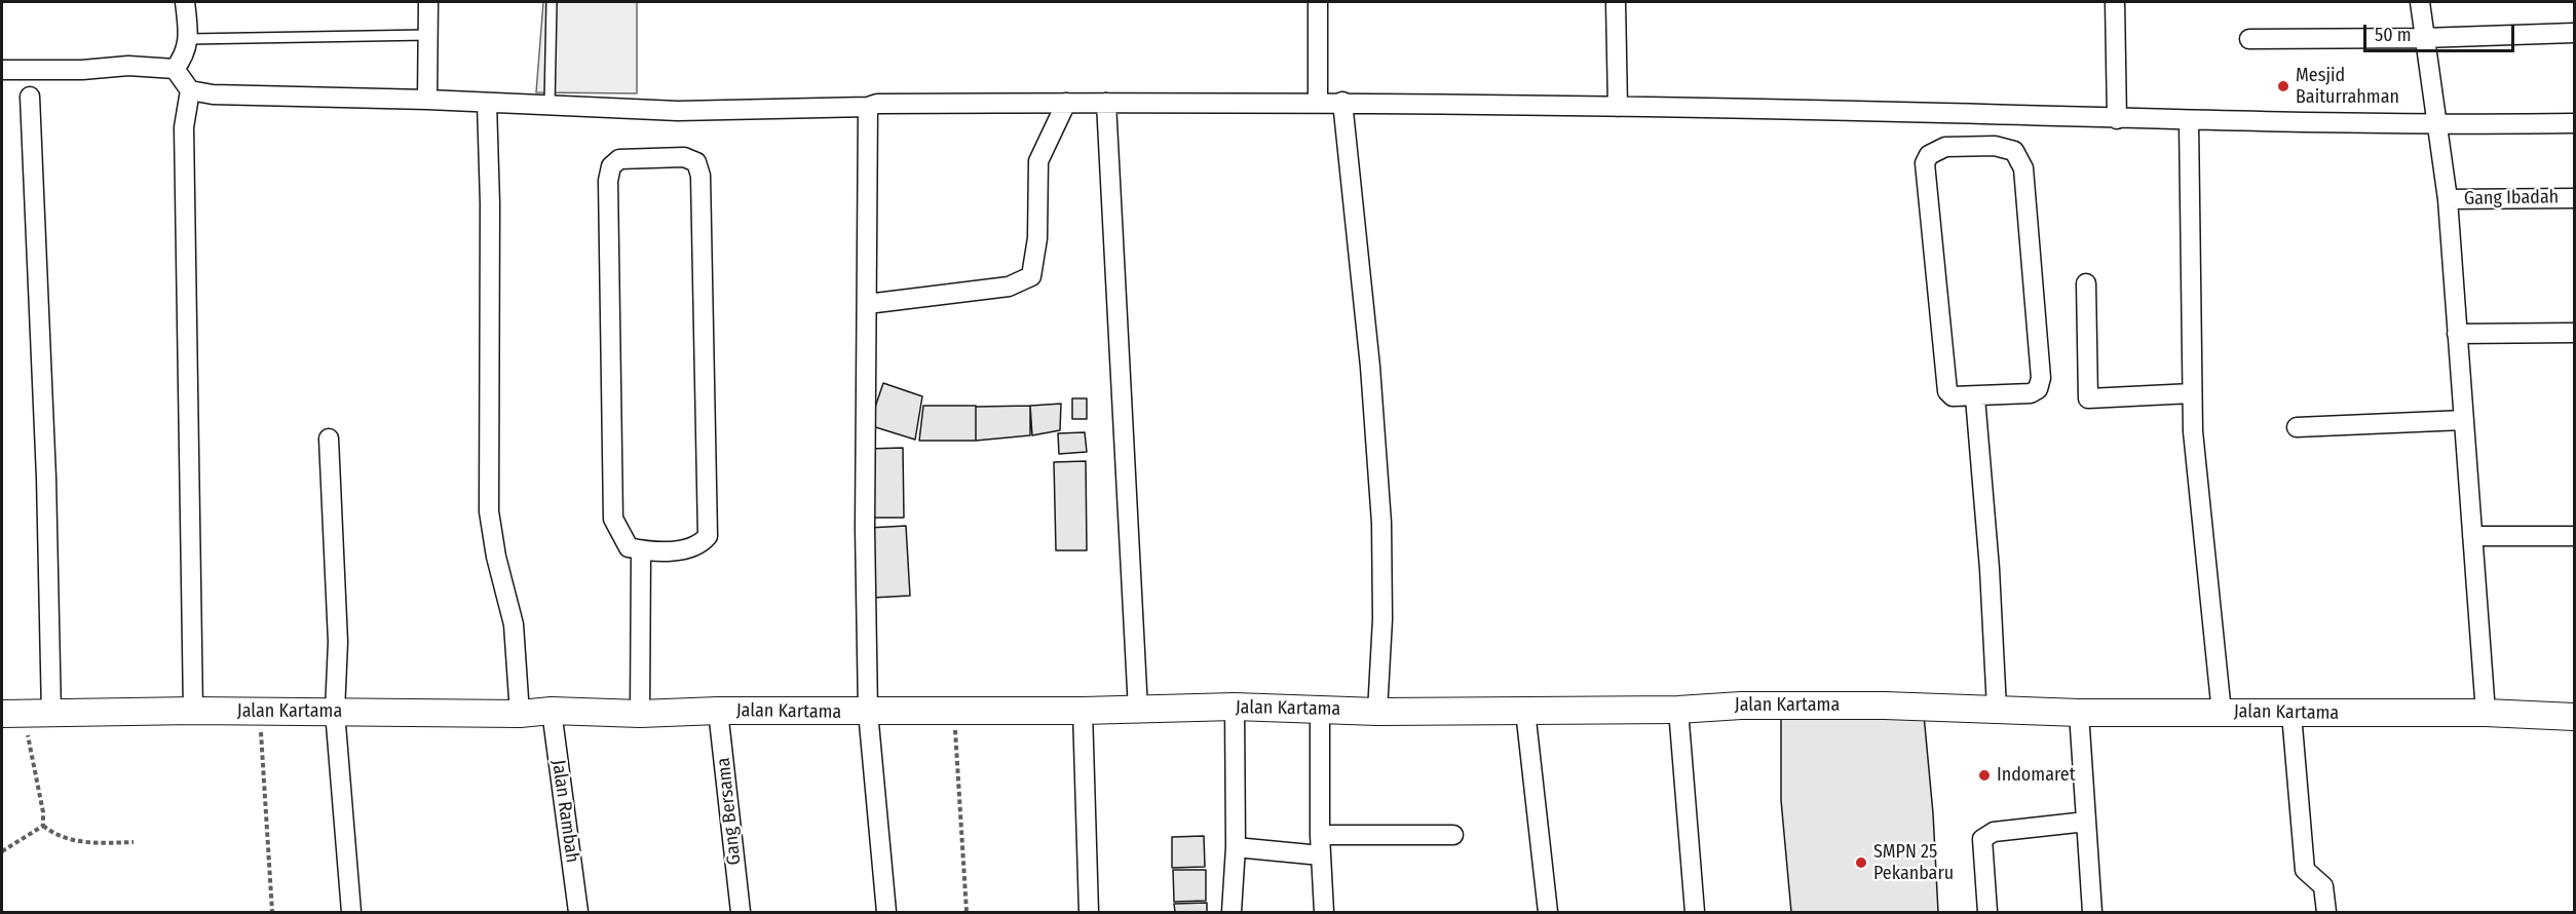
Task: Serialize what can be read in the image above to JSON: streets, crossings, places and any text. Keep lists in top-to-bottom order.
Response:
{
  "streets": {
    "main road": ["Jalan Kartama"],
    "street": ["Gang Ibadah", "Jalan Rambah", "Gang Bersama"]
  },
  "crossings": [
    ["Jalan Kartama", "Jalan Rambah"],
    ["Jalan Kartama", "Gang Bersama"]
  ],
  "places": ["Mesjid Baiturrahman", "Indomaret", "SMPN 25 Pekanbaru"],
  "scale_bar": "50 m"
}
